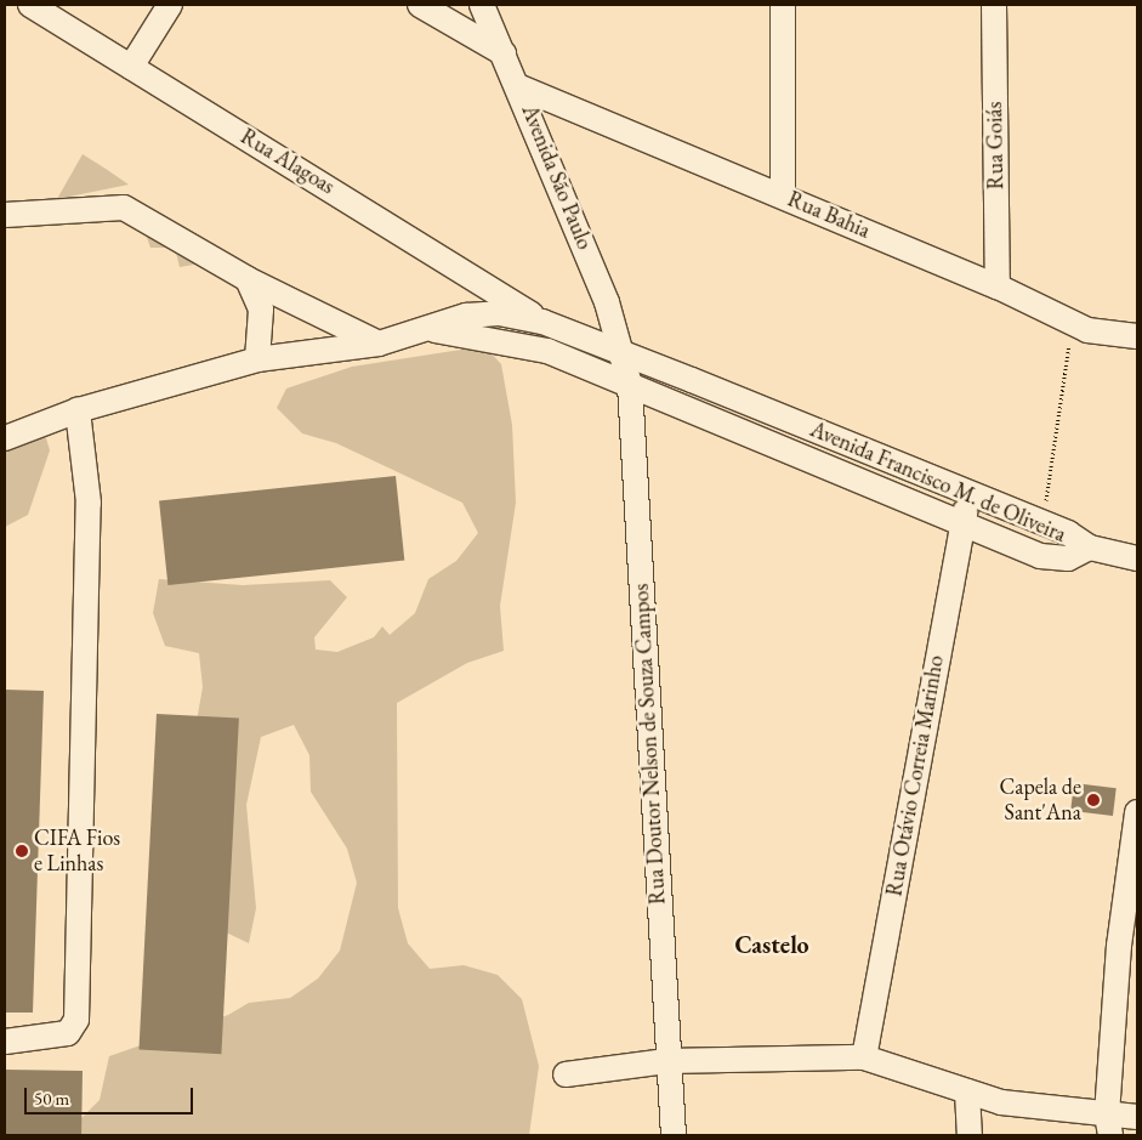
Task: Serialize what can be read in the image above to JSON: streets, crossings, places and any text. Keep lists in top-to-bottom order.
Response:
{
  "streets": {
    "street": [
      "Rua Goiás",
      "Rua Alagoas",
      "Avenida São Paulo",
      "Rua Bahia",
      "Avenida Francisco M. de Oliveira",
      "Rua Doutor Nelson de Souza Campos",
      "Rua Otávio Correia Marinho"
    ]
  },
  "crossings": [
    ["Rua Goiás", "Rua Bahia"],
    ["Rua Alagoas", "Avenida Francisco M. de Oliveira"],
    ["Avenida São Paulo", "Rua Bahia"],
    ["Avenida São Paulo", "Avenida Francisco M. de Oliveira"],
    ["Avenida São Paulo", "Rua Doutor Nelson de Souza Campos"],
    ["Avenida Francisco M. de Oliveira", "Rua Doutor Nelson de Souza Campos"],
    ["Avenida Francisco M. de Oliveira", "Rua Otávio Correia Marinho"]
  ],
  "districts": ["Castelo"],
  "places": ["Capela de Sant'Ana", "CIFA Fios e Linhas"],
  "scale_bar": "50 m"
}
